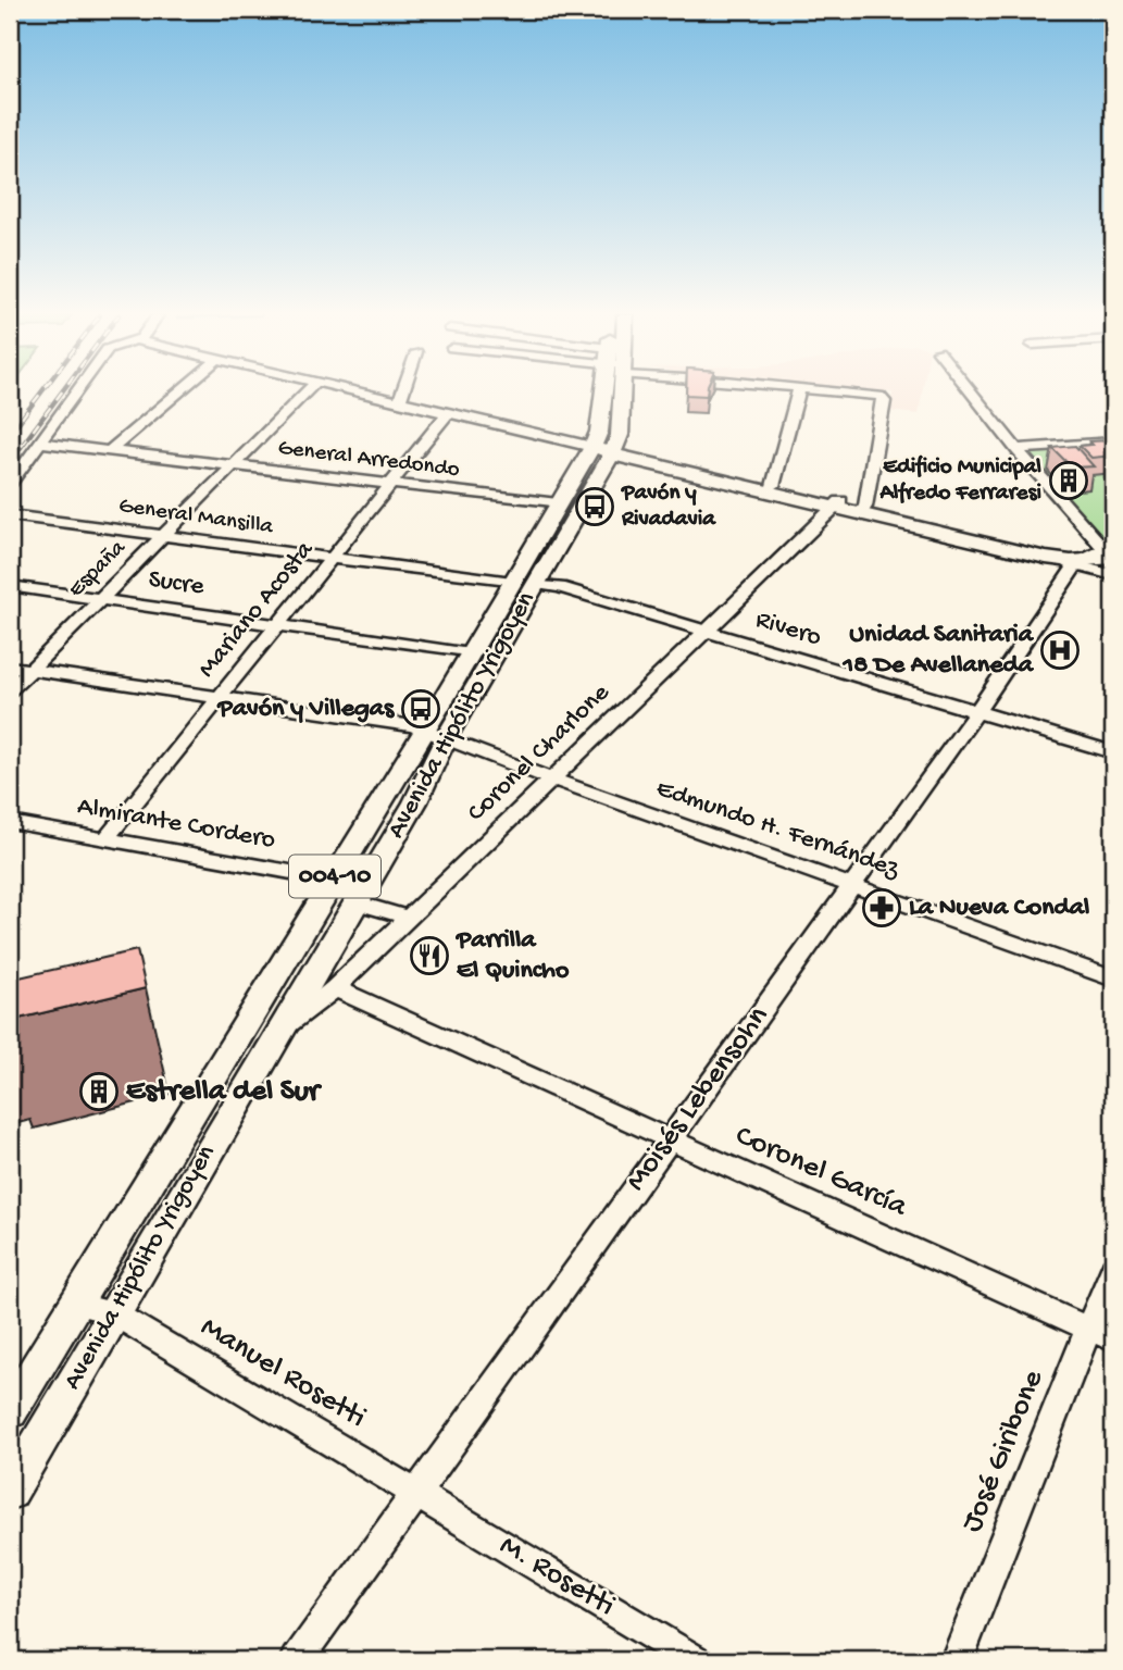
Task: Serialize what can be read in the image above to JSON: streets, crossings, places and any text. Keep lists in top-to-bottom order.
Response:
{
  "streets": {
    "main road": ["Avenida Hipólito Yrigoyen", "004-10"],
    "street": [
      "General Arredondo",
      "General Mansilla",
      "España",
      "Sucre",
      "Mariano Acosta",
      "Rivero",
      "Coronel Charlone",
      "Almirante Cordero",
      "Edmundo H. Fernández",
      "Moisés Lebensohn",
      "Coronel García",
      "Manuel Rosetti",
      "José Giribone",
      "M. Rosetti"
    ]
  },
  "crossings": [
    ["General Arredondo", "España"],
    ["General Arredondo", "Mariano Acosta"],
    ["General Arredondo", "Avenida Hipólito Yrigoyen"],
    ["General Mansilla", "España"],
    ["General Mansilla", "Mariano Acosta"],
    ["General Mansilla", "Rivero"],
    ["General Mansilla", "Avenida Hipólito Yrigoyen"],
    ["España", "Sucre"],
    ["España", "Edmundo H. Fernández"],
    ["Sucre", "Mariano Acosta"],
    ["Sucre", "Avenida Hipólito Yrigoyen"],
    ["Mariano Acosta", "Almirante Cordero"],
    ["Mariano Acosta", "Edmundo H. Fernández"],
    ["Rivero", "Avenida Hipólito Yrigoyen"],
    ["Rivero", "Coronel Charlone"],
    ["Rivero", "Moisés Lebensohn"],
    ["Avenida Hipólito Yrigoyen", "Coronel Charlone"],
    ["Avenida Hipólito Yrigoyen", "Almirante Cordero"],
    ["Avenida Hipólito Yrigoyen", "Edmundo H. Fernández"],
    ["Avenida Hipólito Yrigoyen", "Manuel Rosetti"],
    ["Coronel Charlone", "Edmundo H. Fernández"],
    ["Coronel Charlone", "Coronel García"],
    ["Edmundo H. Fernández", "Moisés Lebensohn"],
    ["Moisés Lebensohn", "Coronel García"],
    ["Moisés Lebensohn", "Manuel Rosetti"],
    ["Moisés Lebensohn", "M. Rosetti"],
    ["Coronel García", "José Giribone"],
    ["Manuel Rosetti", "M. Rosetti"]
  ],
  "places": {
    "building": ["Edificio Municipal Alfredo Ferraresi", "Estrella del Sur"],
    "bus stop": ["Pavón y Rivadavia", "Pavón y Villegas"],
    "hospital": ["Unidad Sanitaria 18 De Avellaneda"],
    "pharmacy": ["La Nueva Condal"],
    "restaurant": ["Parrilla El Quincho"]
  }
}
